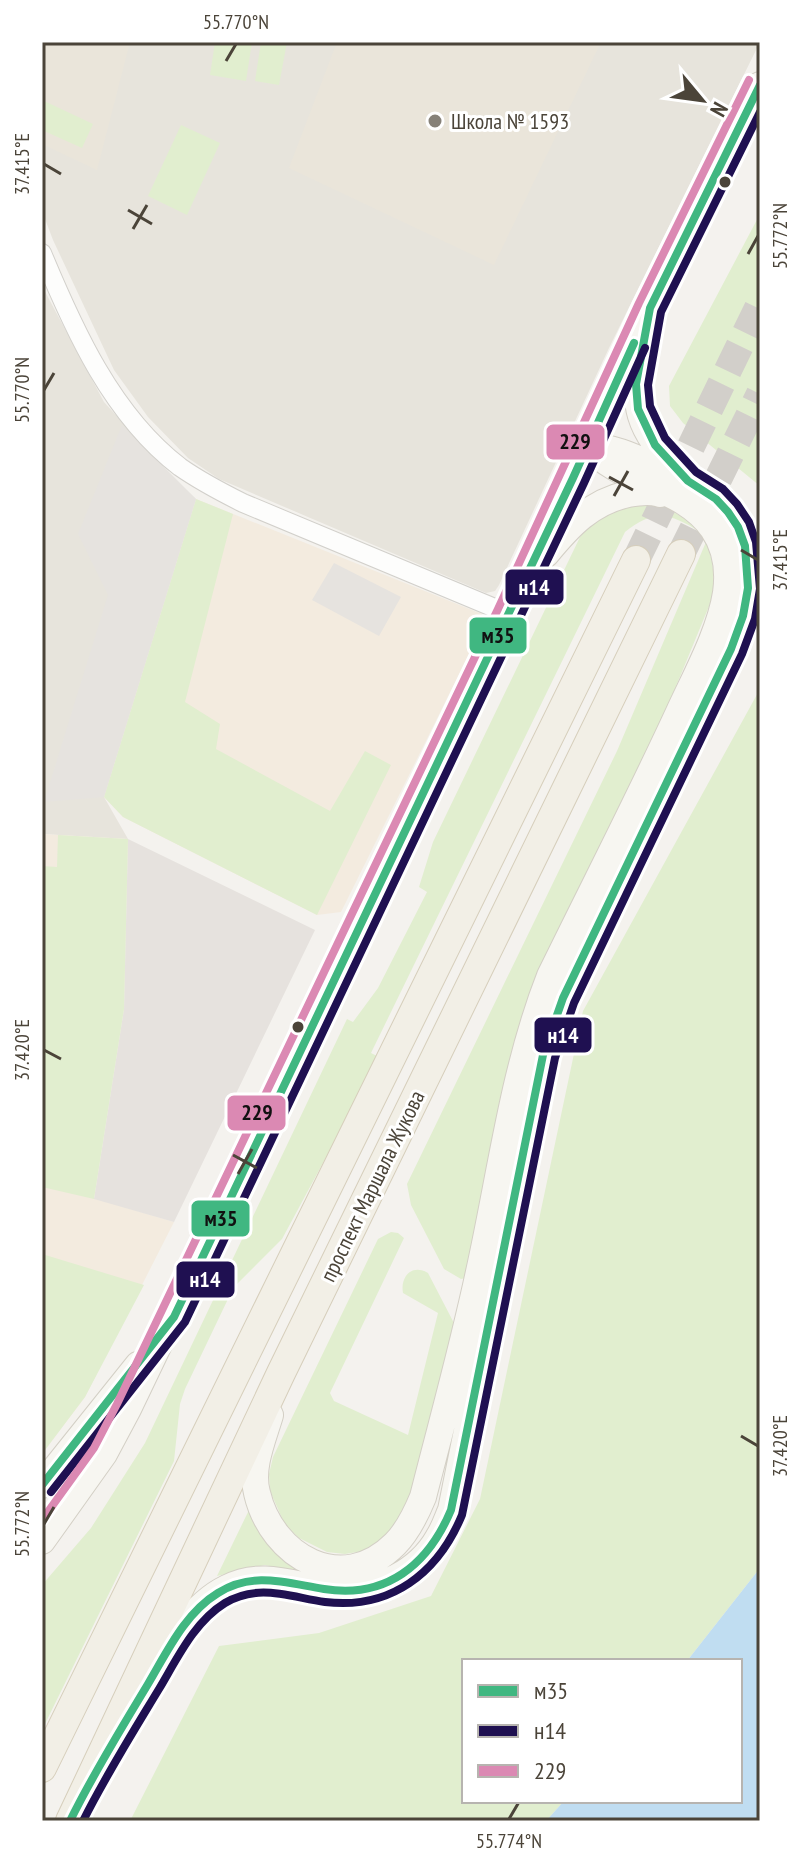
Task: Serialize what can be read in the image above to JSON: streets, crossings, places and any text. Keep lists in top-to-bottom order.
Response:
{
  "streets": {
    "main road": ["проспект Маршала Жукова"]
  },
  "places": ["Школа № 1593"],
  "lines": ["transit line 229", "transit line м35", "transit line н14"],
  "legend": ["м35", "н14", "229"],
  "north": "bottom right",
  "coordinates": [
    "55.770°N",
    "37.415°E",
    "55.772°N",
    "37.420°E",
    "55.774°N"
  ]
}
